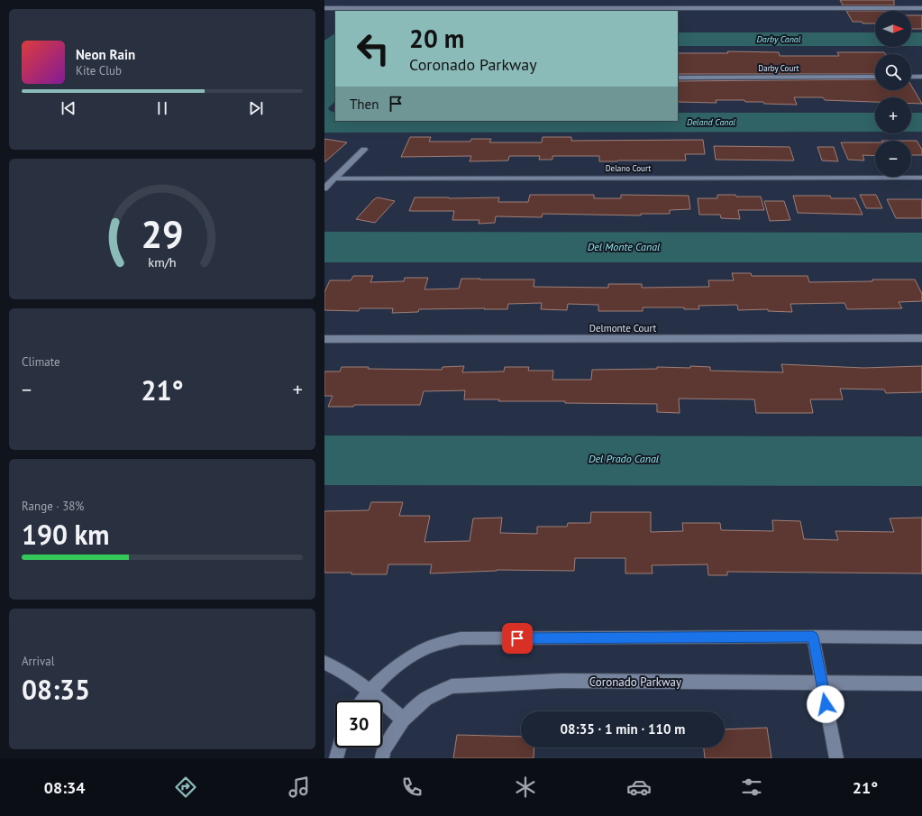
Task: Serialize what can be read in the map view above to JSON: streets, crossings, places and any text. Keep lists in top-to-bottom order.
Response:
{
  "streets": {
    "street": [
      "Darby Court",
      "Delano Court",
      "Delmonte Court",
      "Coronado Parkway"
    ]
  },
  "water": [
    "Darby Canal",
    "Deland Canal",
    "Del Monte Canal",
    "Del Prado Canal"
  ],
  "north": "right",
  "page": {
    "map_buttons": ["+", "−"],
    "turn": ["20 m", "Coronado Parkway"],
    "song": ["Neon Rain", "Kite Club"],
    "then": "Then",
    "tile": [
      "Climate",
      ["Range · 38%", "190 km"],
      ["Arrival", "08:35"]
    ],
    "heat": ["−", "21°", "+"],
    "limit": "30",
    "trip": "08:35 · 1 min · 110 m",
    "tabs": ["08:34", "21°"],
    "gauge": ["29", "km/h"]
  }
}
